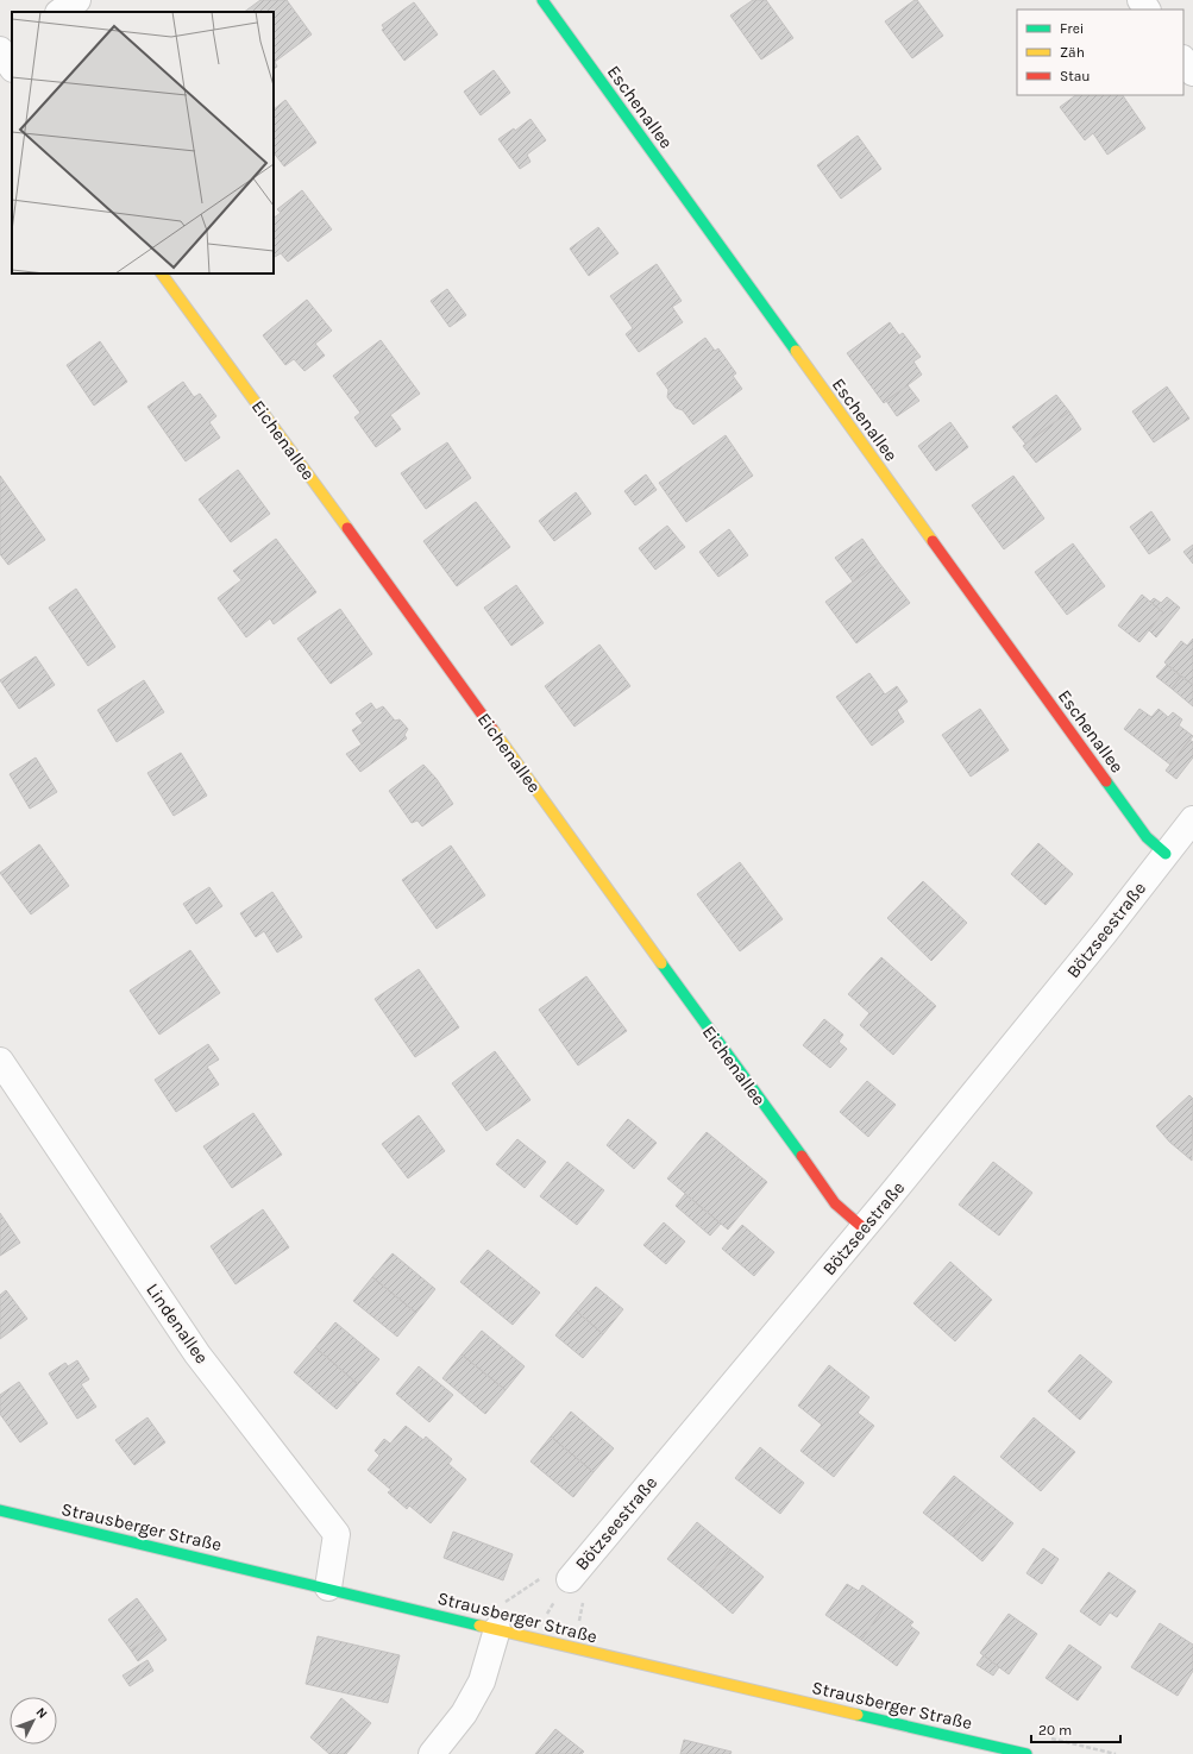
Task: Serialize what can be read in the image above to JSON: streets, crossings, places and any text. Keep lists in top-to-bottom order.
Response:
{
  "streets": {
    "street": [
      "Eschenallee",
      "Eichenallee",
      "Bötzseestraße",
      "Lindenallee",
      "Strausberger Straße"
    ]
  },
  "crossings": [
    ["Eschenallee", "Bötzseestraße"],
    ["Eichenallee", "Bötzseestraße"],
    ["Bötzseestraße", "Strausberger Straße"],
    ["Lindenallee", "Strausberger Straße"]
  ],
  "legend": ["Frei", "Zäh", "Stau"],
  "scale_bar": "20 m",
  "north": "top right"
}
